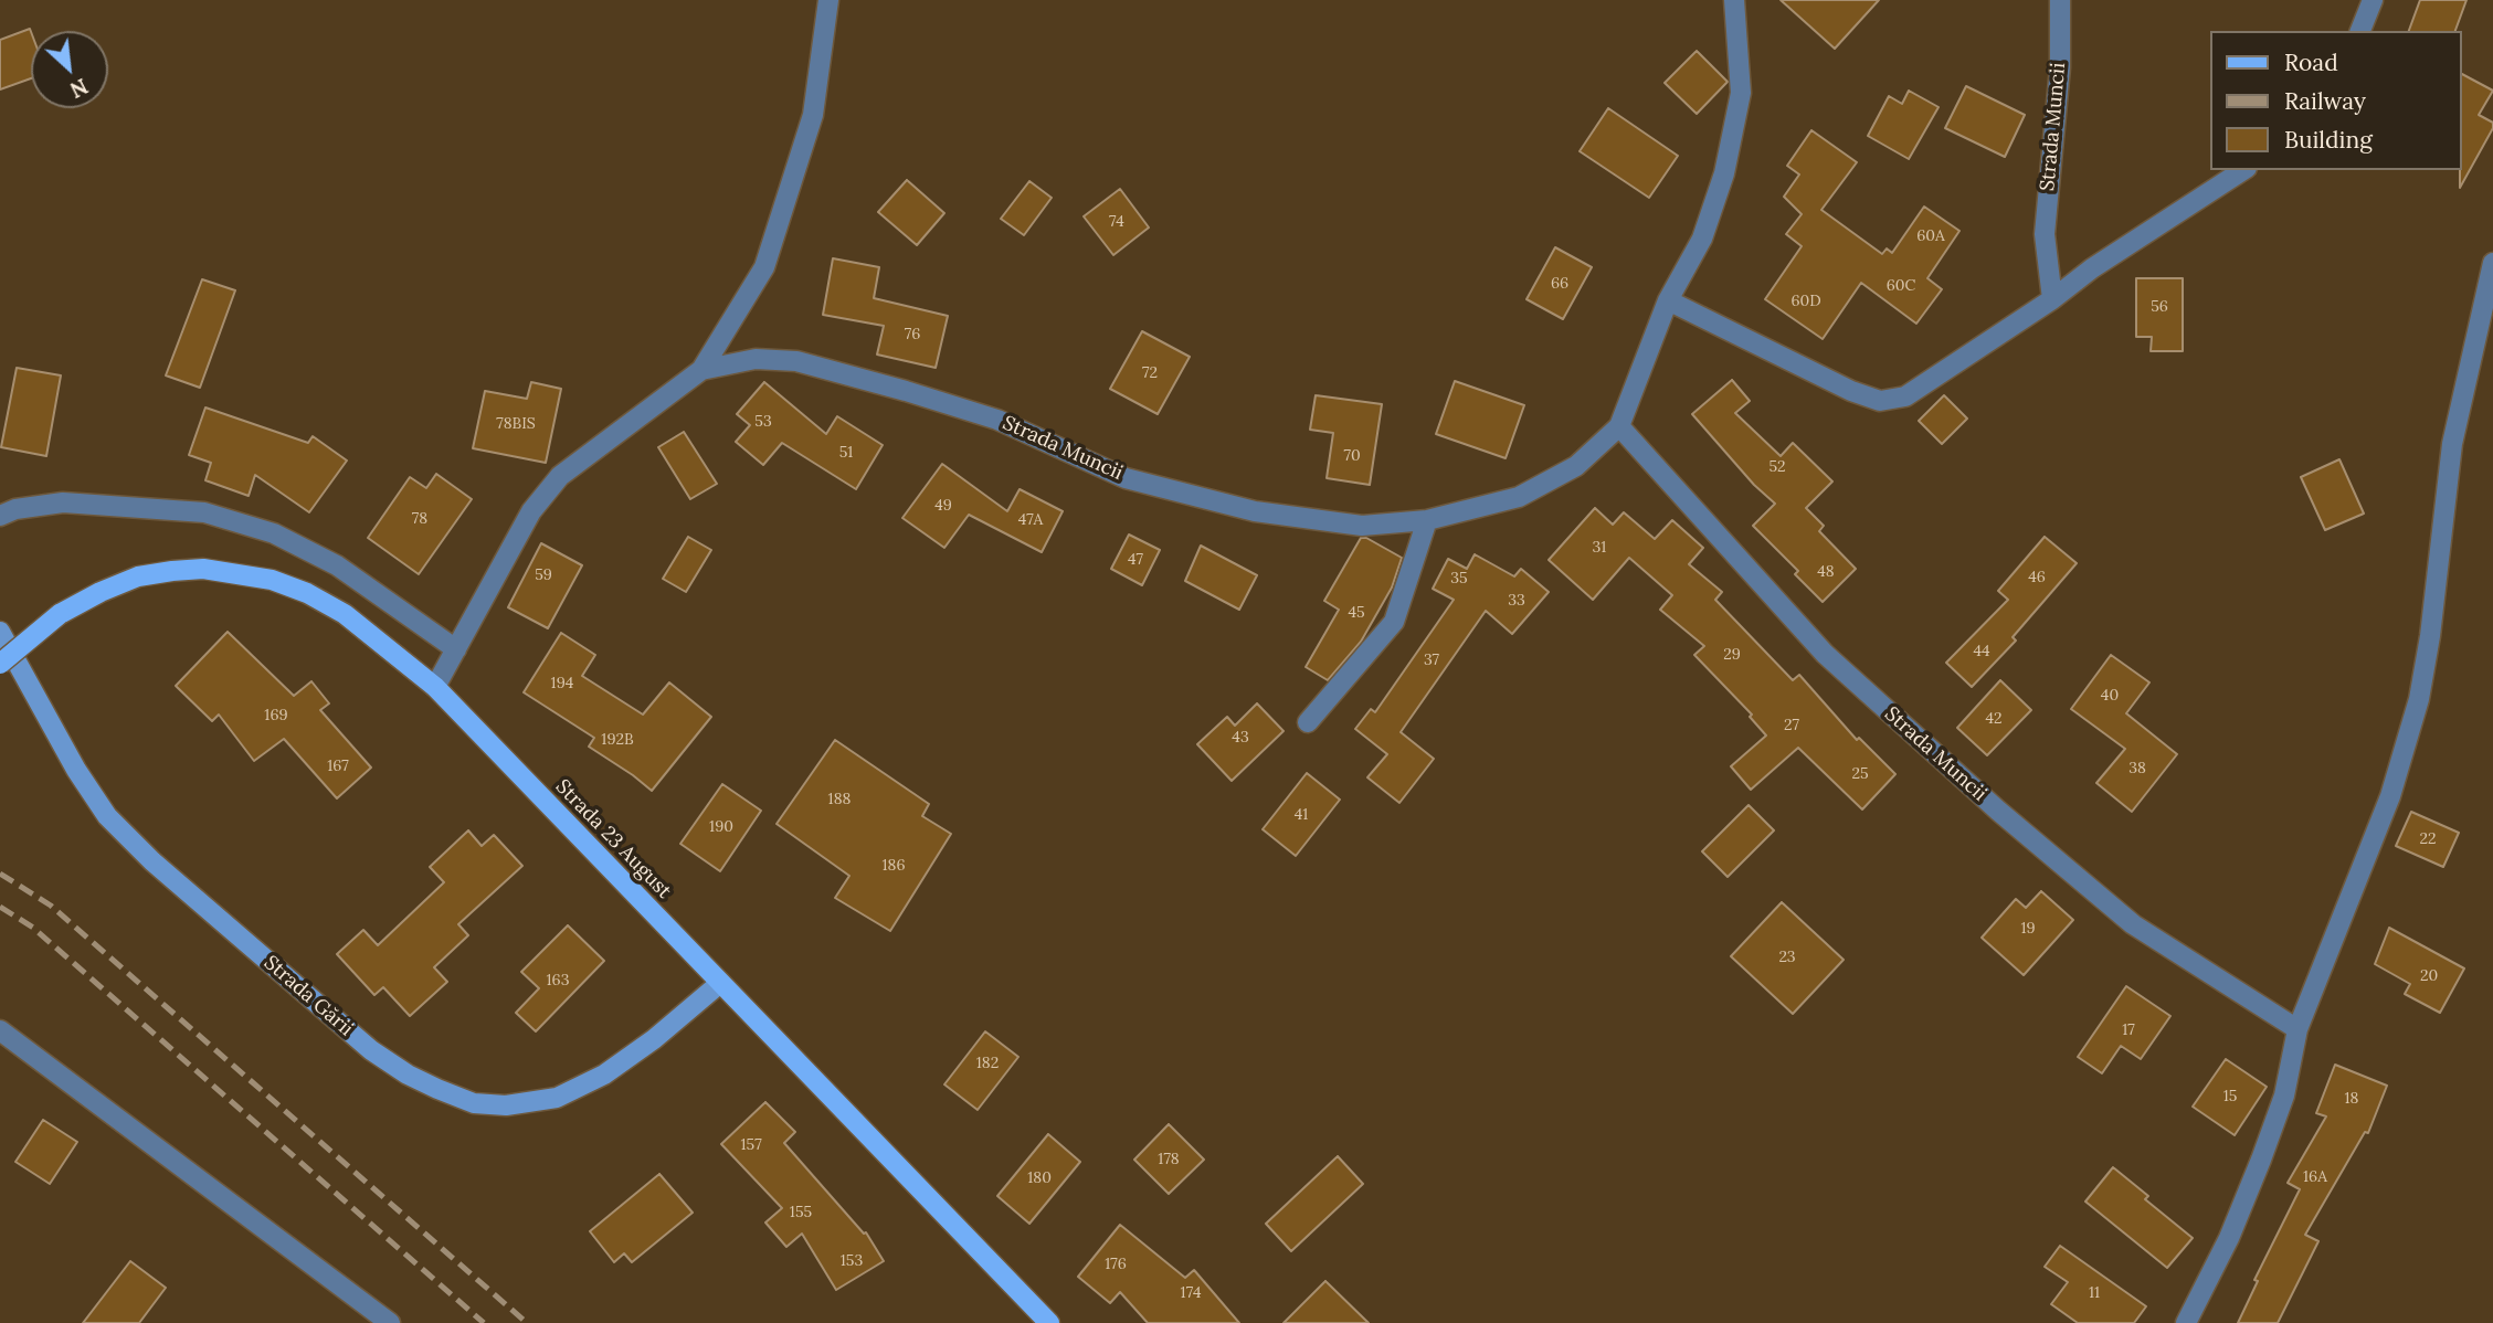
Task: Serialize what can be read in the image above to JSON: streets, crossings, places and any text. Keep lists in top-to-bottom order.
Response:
{
  "streets": {
    "main road": ["Strada 23 August"],
    "street": ["Strada Muncii", "Strada Gării"]
  },
  "crossings": [
    ["Strada Muncii", "Strada 23 August"],
    ["Strada 23 August", "Strada Gării"]
  ],
  "house_numbers": [
    "74",
    "60A",
    "66",
    "60C",
    "60D",
    "56",
    "76",
    "72",
    "53",
    "78BIS",
    "51",
    "70",
    "52",
    "49",
    "78",
    "47A",
    "31",
    "47",
    "48",
    "59",
    "46",
    "35",
    "33",
    "45",
    "44",
    "29",
    "37",
    "194",
    "40",
    "169",
    "42",
    "27",
    "43",
    "192B",
    "167",
    "38",
    "25",
    "188",
    "41",
    "190",
    "22",
    "186",
    "19",
    "23",
    "20",
    "163",
    "17",
    "182",
    "15",
    "18",
    "157",
    "178",
    "16A",
    "180",
    "155",
    "153",
    "176",
    "174",
    "11"
  ],
  "legend": ["Road", "Railway", "Building"],
  "north": "bottom right"
}
